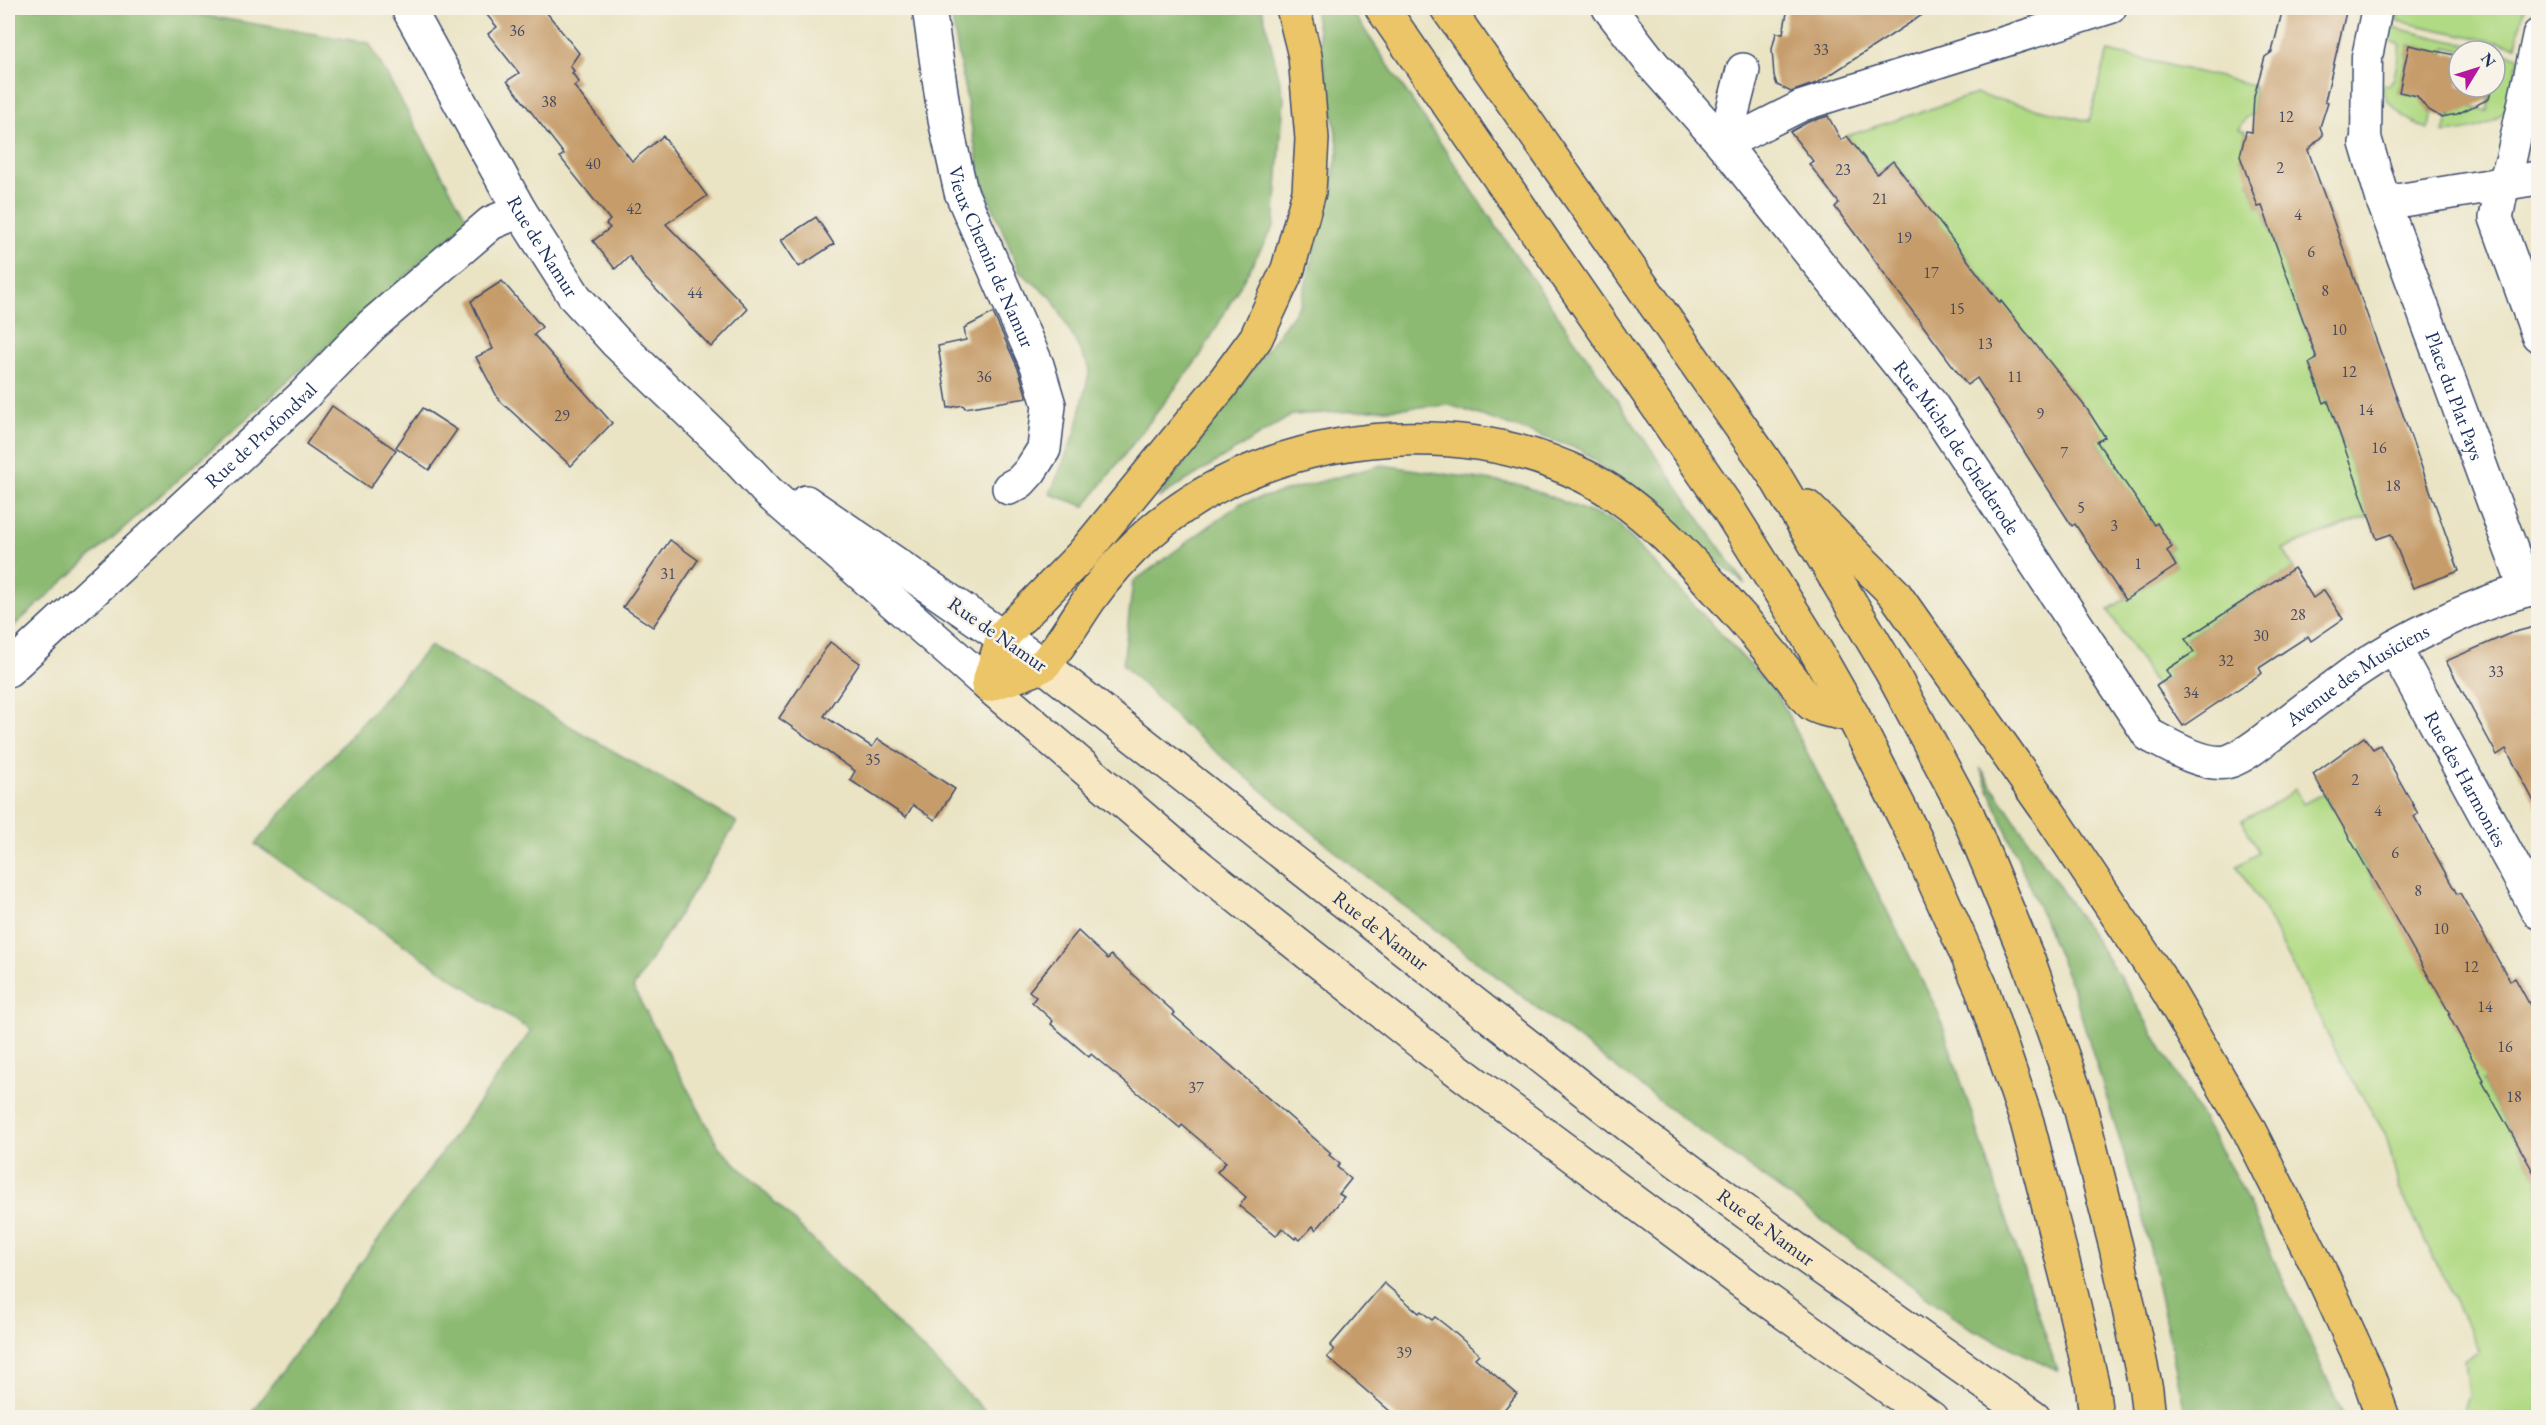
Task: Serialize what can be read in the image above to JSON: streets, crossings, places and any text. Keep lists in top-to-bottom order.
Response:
{
  "streets": {
    "main road": ["Rue de Namur"],
    "street": [
      "Vieux Chemin de Namur",
      "Place du Plat Pays",
      "Rue de Profondval",
      "Rue Michel de Ghelderode",
      "Avenue des Musiciens",
      "Rue des Harmonies"
    ]
  },
  "crossings": [
    ["Rue de Namur", "Rue de Profondval"],
    ["Place du Plat Pays", "Avenue des Musiciens"],
    ["Rue Michel de Ghelderode", "Avenue des Musiciens"],
    ["Avenue des Musiciens", "Rue des Harmonies"]
  ],
  "house_numbers": [
    "36",
    "33",
    "38",
    "12",
    "40",
    "2",
    "23",
    "21",
    "42",
    "4",
    "19",
    "6",
    "17",
    "8",
    "44",
    "15",
    "10",
    "13",
    "12",
    "36",
    "11",
    "14",
    "9",
    "29",
    "16",
    "7",
    "18",
    "5",
    "3",
    "1",
    "31",
    "28",
    "30",
    "32",
    "33",
    "34",
    "35",
    "2",
    "4",
    "6",
    "8",
    "10",
    "12",
    "14",
    "16",
    "37",
    "18",
    "39"
  ],
  "north": "top right"
}
